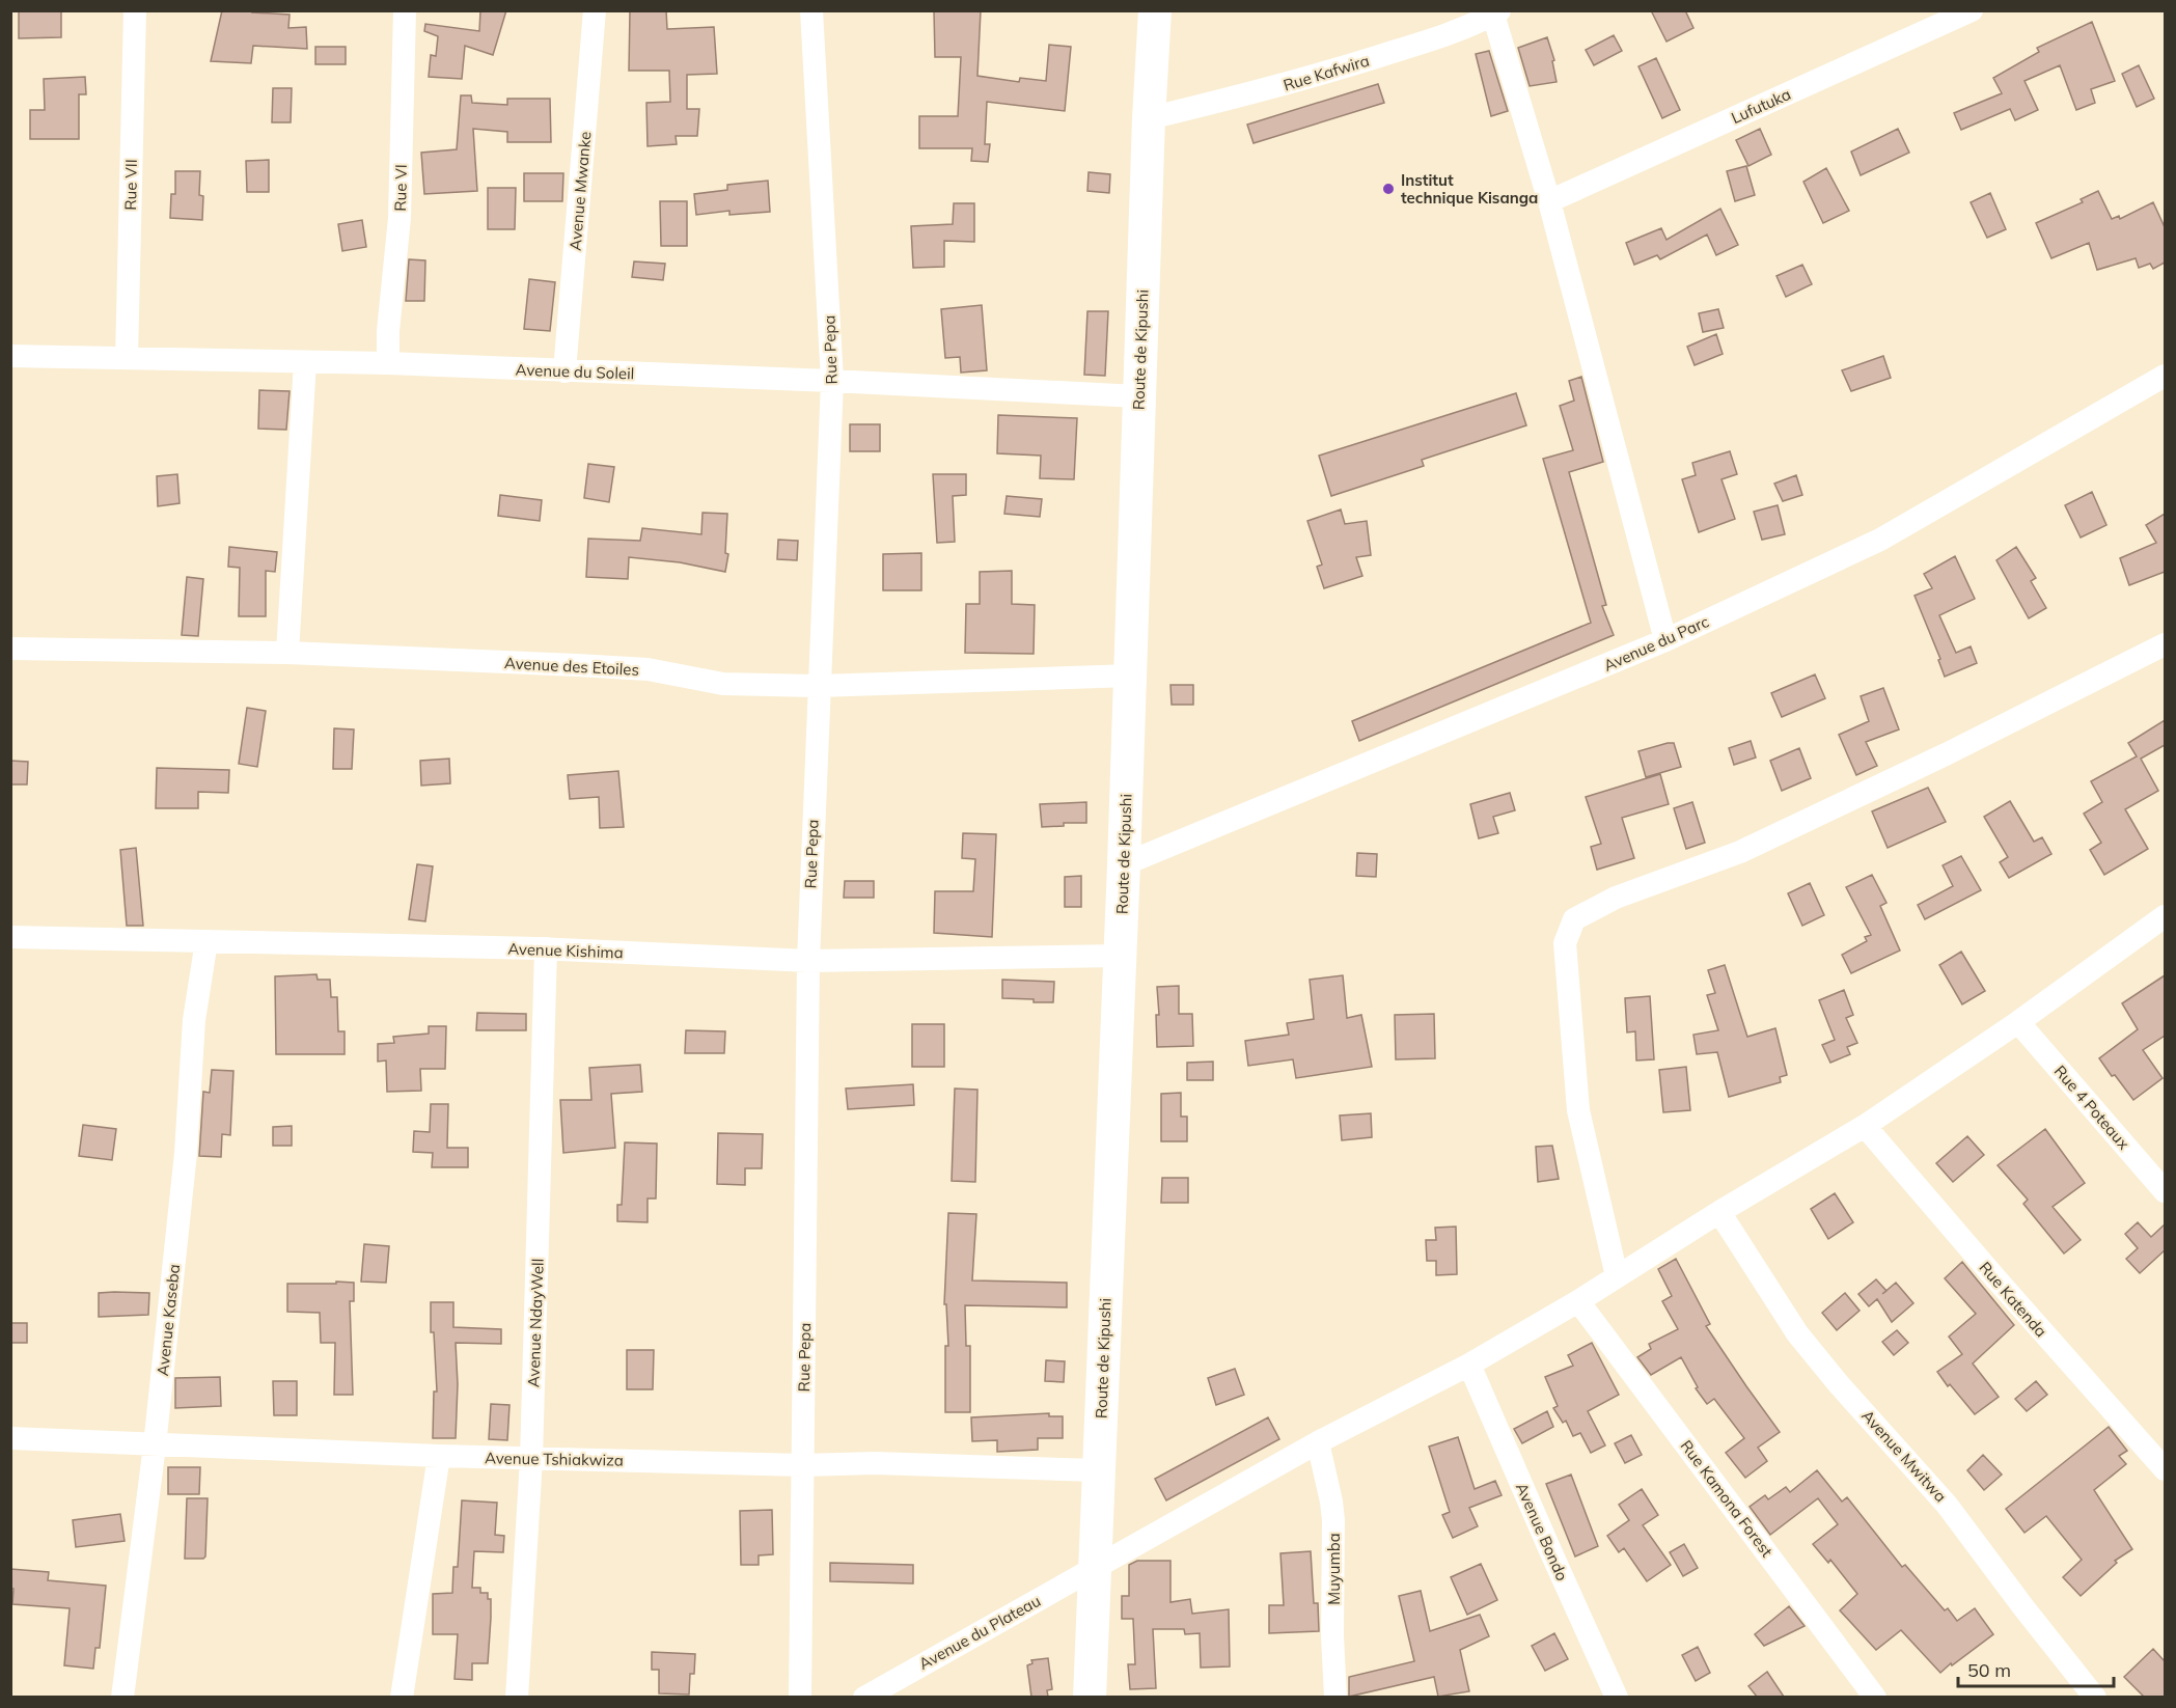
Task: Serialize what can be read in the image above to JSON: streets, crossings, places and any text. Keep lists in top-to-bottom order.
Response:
{
  "streets": {
    "main road": ["Route de Kipushi"],
    "street": [
      "Rue Kafwira",
      "Lufutuka",
      "Rue VII",
      "Rue VI",
      "Avenue Mwanke",
      "Rue Pepa",
      "Avenue du Soleil",
      "Avenue du Parc",
      "Avenue des Etoiles",
      "Avenue Kishima",
      "Rue 4 Poteaux",
      "Rue Katenda",
      "Avenue Kaseba",
      "Avenue NdayWell",
      "Avenue Mwitwa",
      "Avenue Tshiakwiza",
      "Rue Kamona Forest",
      "Avenue Bondo",
      "Muyumba",
      "Avenue du Plateau"
    ]
  },
  "crossings": [
    ["Rue Kafwira", "Route de Kipushi"],
    ["Rue VII", "Avenue du Soleil"],
    ["Rue VI", "Avenue du Soleil"],
    ["Avenue Mwanke", "Avenue du Soleil"],
    ["Rue Pepa", "Avenue du Soleil"],
    ["Rue Pepa", "Avenue des Etoiles"],
    ["Rue Pepa", "Avenue Kishima"],
    ["Rue Pepa", "Avenue Tshiakwiza"],
    ["Route de Kipushi", "Avenue du Soleil"],
    ["Route de Kipushi", "Avenue du Parc"],
    ["Route de Kipushi", "Avenue des Etoiles"],
    ["Route de Kipushi", "Avenue Kishima"],
    ["Route de Kipushi", "Avenue Tshiakwiza"],
    ["Route de Kipushi", "Avenue du Plateau"],
    ["Avenue Kishima", "Avenue Kaseba"],
    ["Avenue Kishima", "Avenue NdayWell"],
    ["Rue 4 Poteaux", "Avenue du Plateau"],
    ["Rue Katenda", "Avenue du Plateau"],
    ["Avenue Kaseba", "Avenue Tshiakwiza"],
    ["Avenue NdayWell", "Avenue Tshiakwiza"],
    ["Avenue Mwitwa", "Avenue du Plateau"],
    ["Rue Kamona Forest", "Avenue du Plateau"],
    ["Avenue Bondo", "Avenue du Plateau"],
    ["Muyumba", "Avenue du Plateau"]
  ],
  "places": ["Institut technique Kisanga"],
  "scale_bar": "50 m"
}
